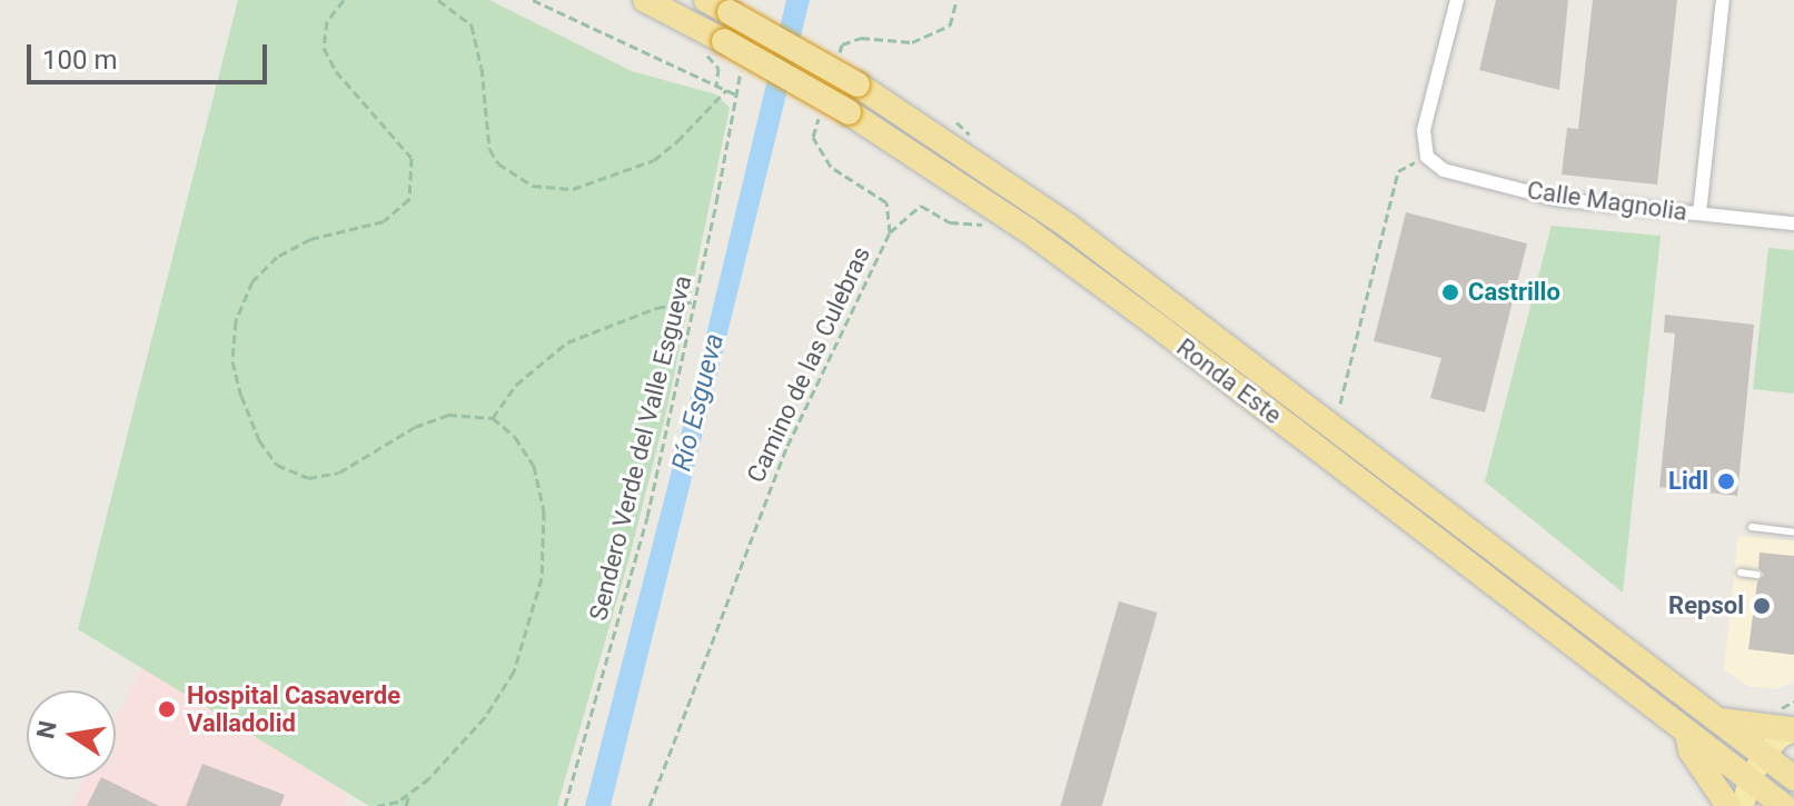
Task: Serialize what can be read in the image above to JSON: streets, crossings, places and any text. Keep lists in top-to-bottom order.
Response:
{
  "streets": {
    "highway": ["Ronda Este"],
    "street": ["Calle Magnolia"],
    "path": ["Camino de las Culebras", "Sendero Verde del Valle Esgueva"]
  },
  "water": ["Río Esgueva"],
  "places": [
    "Castrillo",
    "Lidl",
    "Repsol",
    "Hospital Casaverde Valladolid"
  ],
  "scale_bar": "100 m",
  "north": "left"
}
